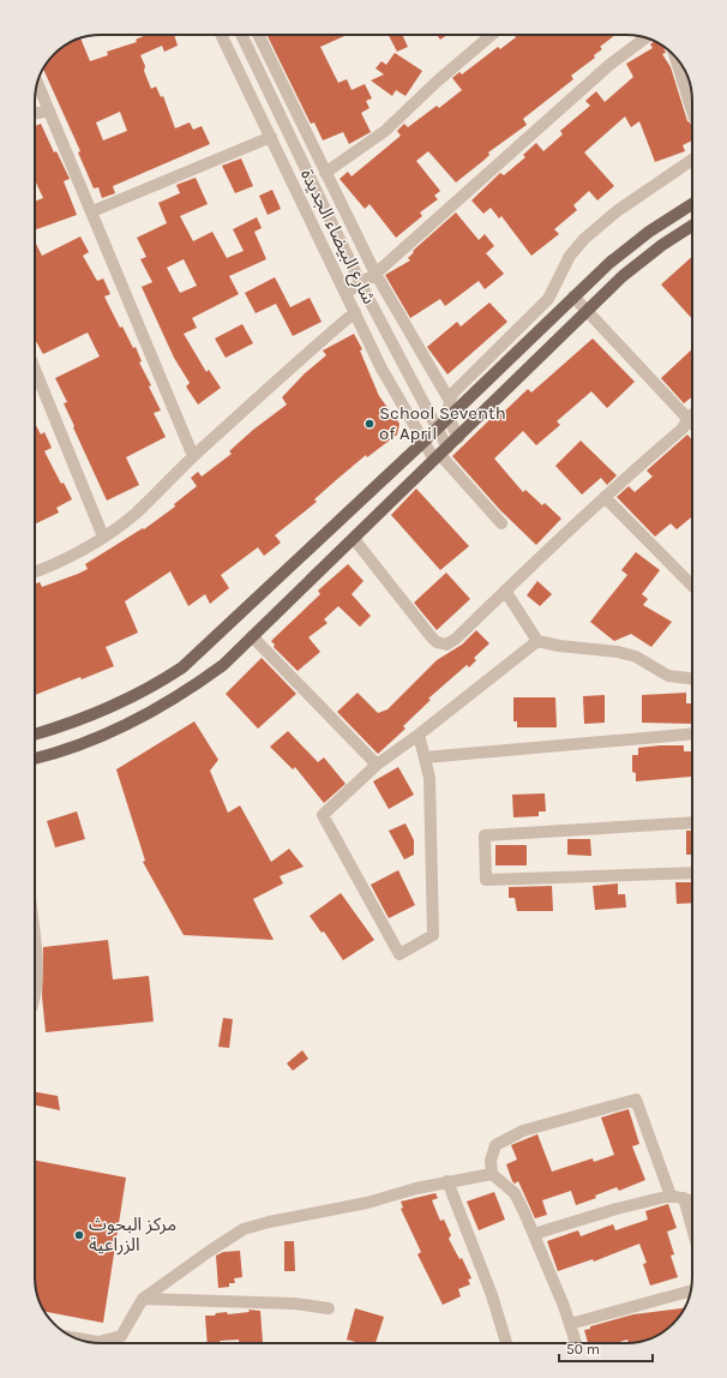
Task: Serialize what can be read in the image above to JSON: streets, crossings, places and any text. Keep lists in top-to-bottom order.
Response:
{
  "streets": {
    "street": ["شارع البيضاء الجديدة"]
  },
  "places": ["School Seventh of April", "مركز البحوث الزراعية"],
  "scale_bar": "50 m"
}
